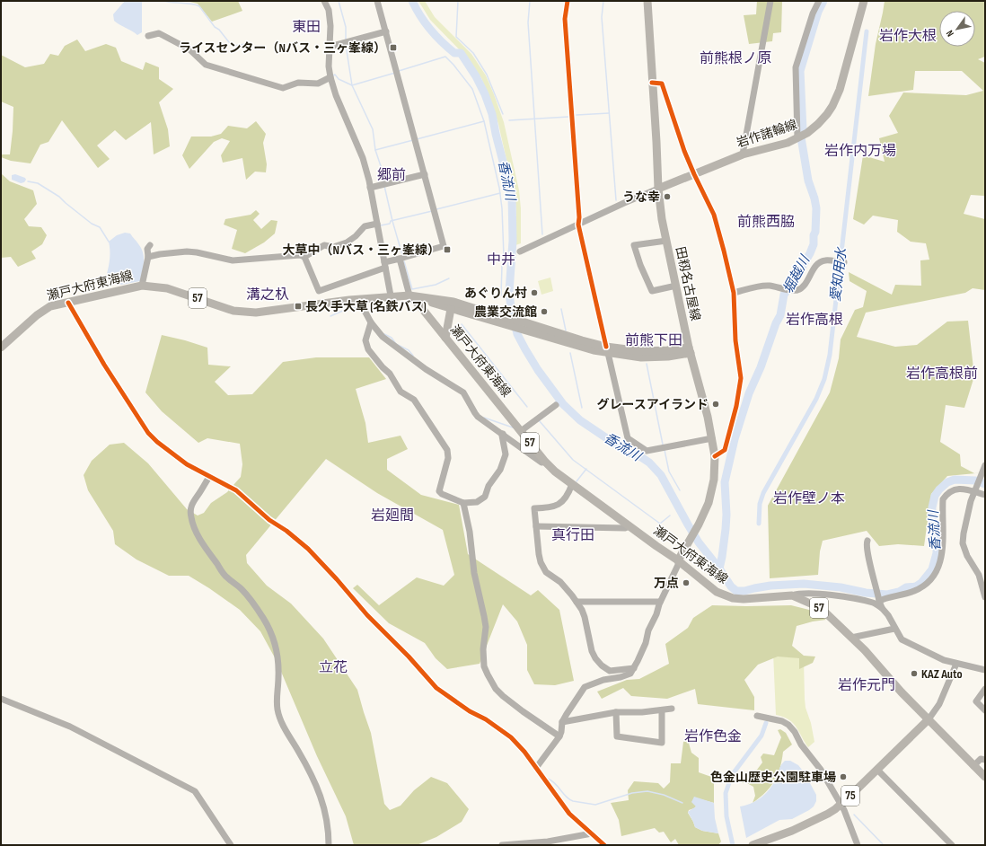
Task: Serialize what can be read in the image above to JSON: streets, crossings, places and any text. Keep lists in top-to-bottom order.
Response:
{
  "streets": {
    "main road": [
      "岩作諸輪線",
      "田籾名古屋線",
      "瀬戸大府東海線",
      "57",
      "75"
    ]
  },
  "crossings": [
    ["岩作諸輪線", "田籾名古屋線"],
    ["田籾名古屋線", "瀬戸大府東海線"],
    ["瀬戸大府東海線", "75"]
  ],
  "districts": [
    "東田",
    "岩作大根",
    "前熊根ノ原",
    "岩作内万場",
    "郷前",
    "前熊西脇",
    "中井",
    "溝之杁",
    "岩作高根",
    "前熊下田",
    "岩作高根前",
    "岩作壁ノ本",
    "岩廻間",
    "真行田",
    "立花",
    "岩作元門",
    "岩作色金"
  ],
  "water": ["香流川", "堀越川", "愛知用水"],
  "places": {
    "transit": ["ライスセンター（Nバス・三ヶ峯線）", "大草中（Nバス・三ヶ峯線）", "長久手大草 (名鉄バス)"],
    "other": [
      "うな幸",
      "あぐりん村",
      "農業交流館",
      "グレースアイランド",
      "万点",
      "KAZ Auto",
      "色金山歴史公園駐車場"
    ]
  },
  "north": "bottom left"
}
